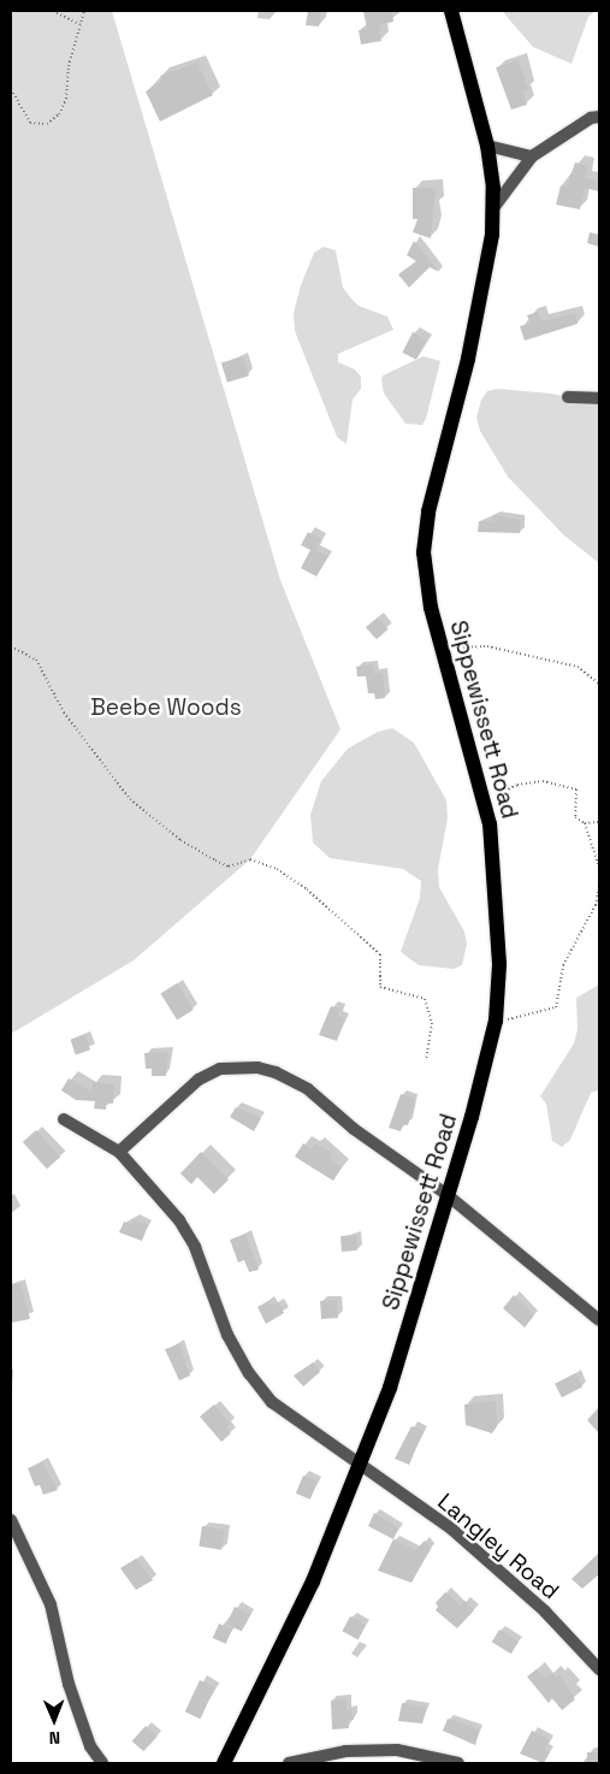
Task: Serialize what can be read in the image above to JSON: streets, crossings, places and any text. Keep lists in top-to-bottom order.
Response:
{
  "streets": {
    "main road": ["Sippewissett Road"],
    "street": ["Langley Road"]
  },
  "crossings": [
    ["Sippewissett Road", "Langley Road"]
  ],
  "parks": ["Beebe Woods"],
  "north": "bottom"
}
